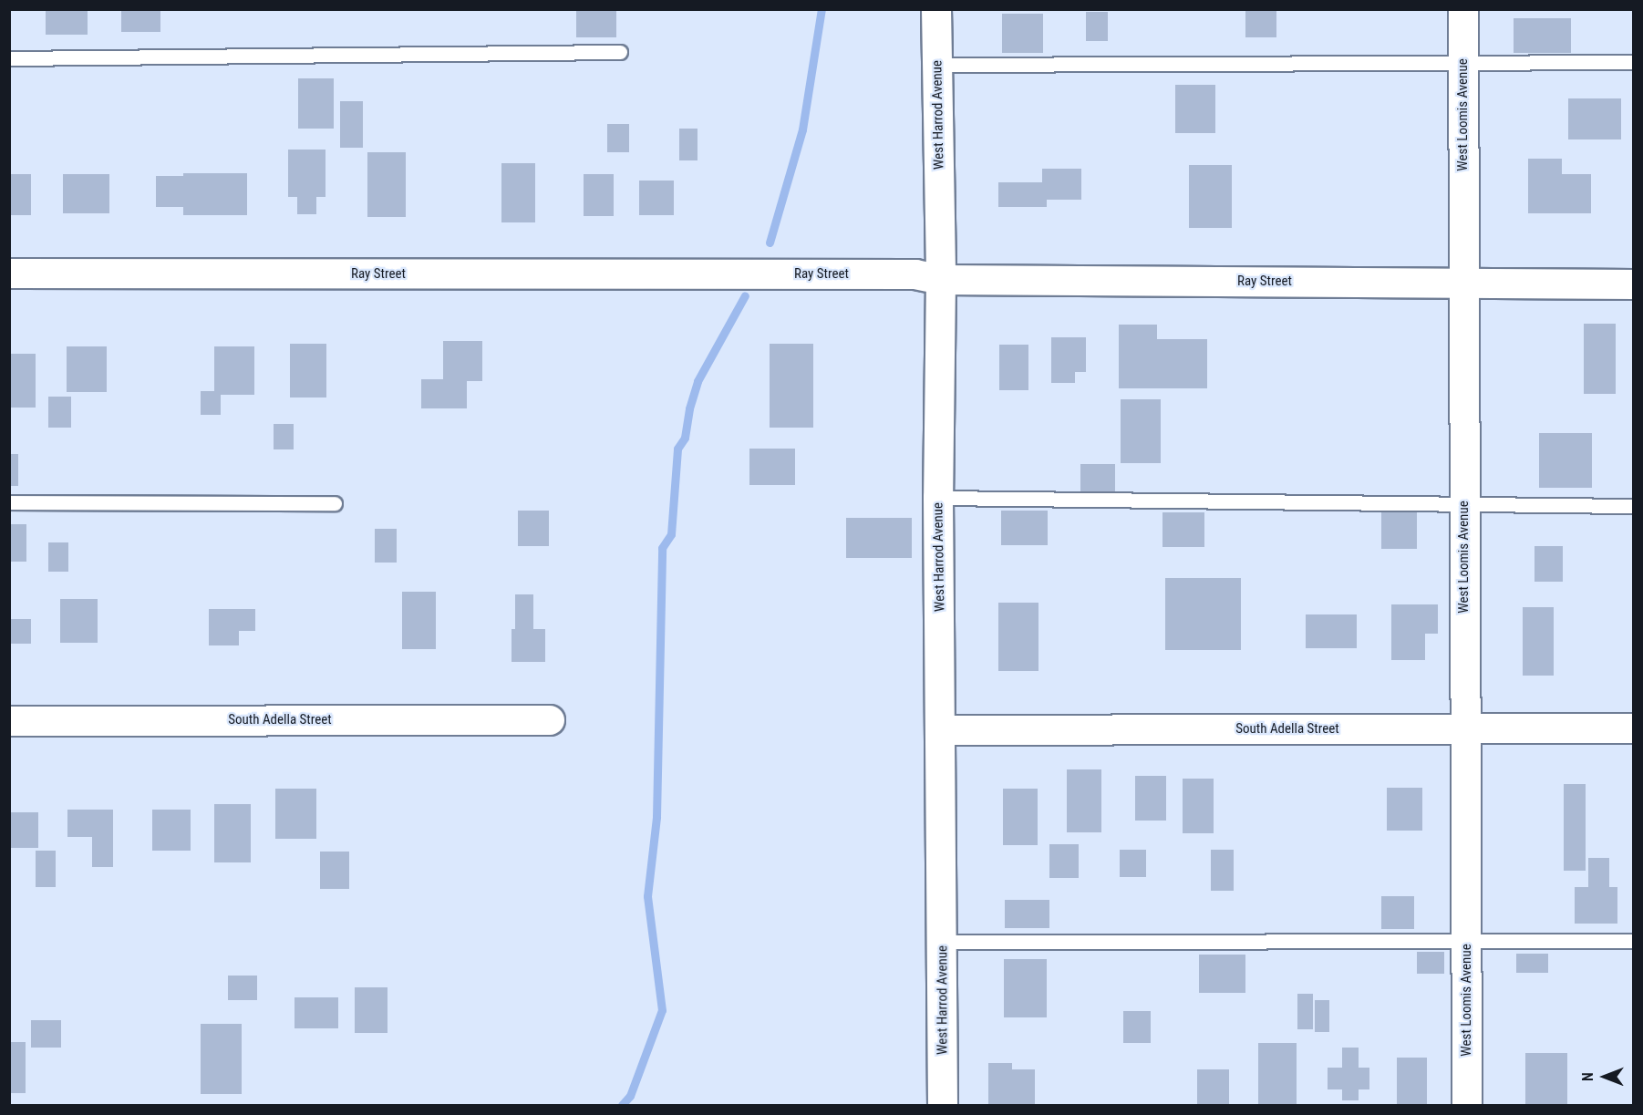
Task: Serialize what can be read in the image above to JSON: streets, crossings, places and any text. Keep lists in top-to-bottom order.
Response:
{
  "streets": {
    "street": [
      "West Harrod Avenue",
      "West Loomis Avenue",
      "Ray Street",
      "South Adella Street"
    ]
  },
  "crossings": [
    ["West Harrod Avenue", "Ray Street"],
    ["West Harrod Avenue", "South Adella Street"],
    ["West Loomis Avenue", "Ray Street"],
    ["West Loomis Avenue", "South Adella Street"]
  ],
  "north": "left"
}
